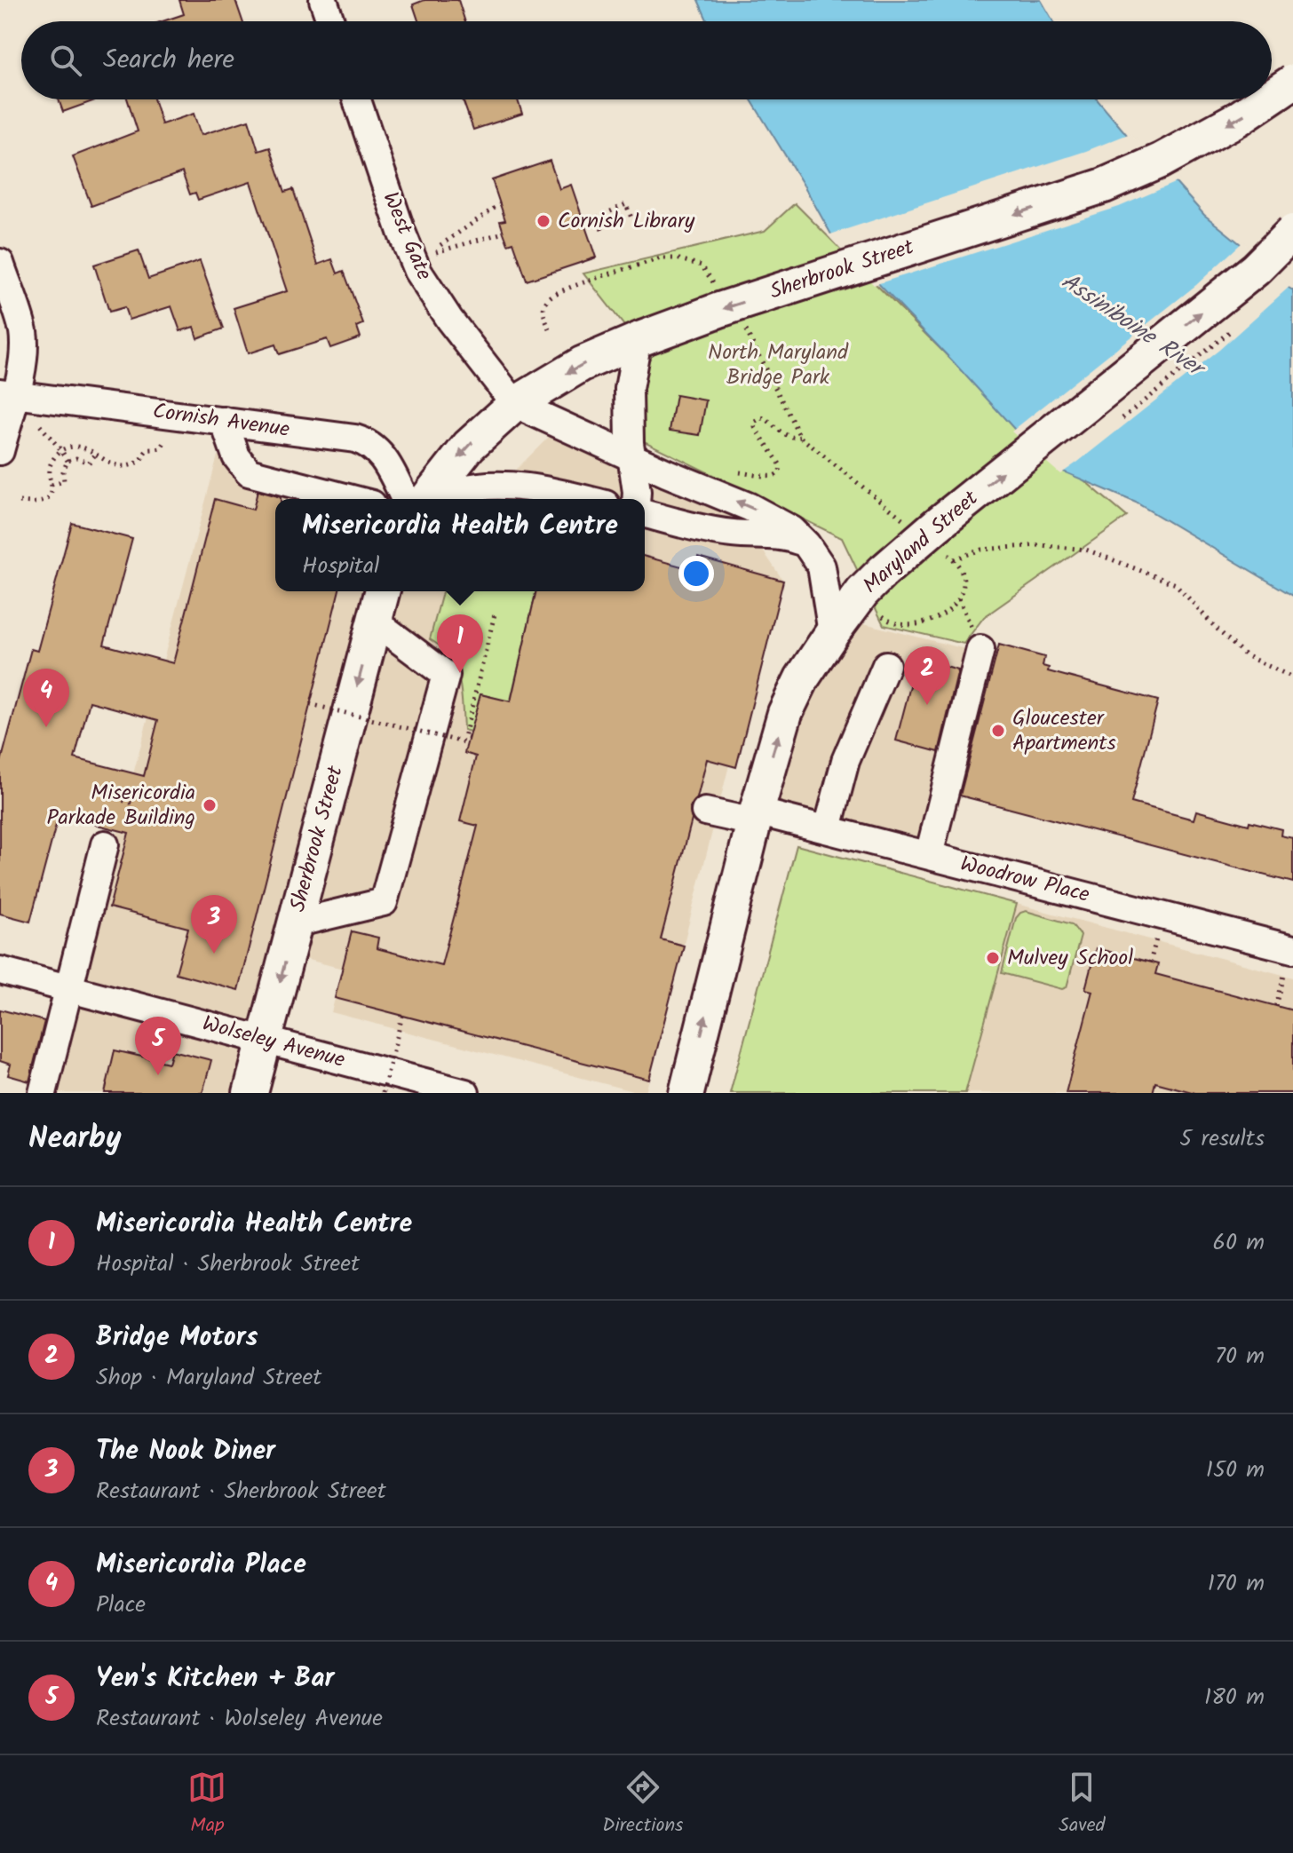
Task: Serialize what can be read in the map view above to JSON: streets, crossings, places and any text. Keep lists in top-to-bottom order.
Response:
{
  "streets": {
    "main road": ["Sherbrook Street", "Maryland Street"],
    "street": [
      "West Gate",
      "Cornish Avenue",
      "Woodrow Place",
      "Wolseley Avenue"
    ]
  },
  "crossings": [
    ["West Gate", "Sherbrook Street"],
    ["Sherbrook Street", "Wolseley Avenue"],
    ["Maryland Street", "Woodrow Place"]
  ],
  "one_way": ["Sherbrook Street", "Maryland Street"],
  "water": ["Assiniboine River"],
  "parks": ["North Maryland Bridge Park"],
  "places": [
    "Cornish Library",
    "Gloucester Apartments",
    "Misericordia Parkade Building",
    "Mulvey School"
  ],
  "page": {
    "search": "Search here",
    "popup": ["Misericordia Health Centre", "Hospital"],
    "pins": [
      "1",
      "2",
      "4",
      "3",
      "5"
    ],
    "heading": ["Nearby", "5 results"],
    "list": [
      {
        "mark": "1",
        "name": "Misericordia Health Centre",
        "note": "Hospital · Sherbrook Street",
        "value": "60 m"
      },
      {
        "mark": "2",
        "name": "Bridge Motors",
        "note": "Shop · Maryland Street",
        "value": "70 m"
      },
      {
        "mark": "3",
        "name": "The Nook Diner",
        "note": "Restaurant · Sherbrook Street",
        "value": "150 m"
      },
      {
        "mark": "4",
        "name": "Misericordia Place",
        "note": "Place",
        "value": "170 m"
      },
      {
        "mark": "5",
        "name": "Yen's Kitchen + Bar",
        "note": "Restaurant · Wolseley Avenue",
        "value": "180 m"
      }
    ],
    "nav": ["Map", "Directions", "Saved"]
  }
}
